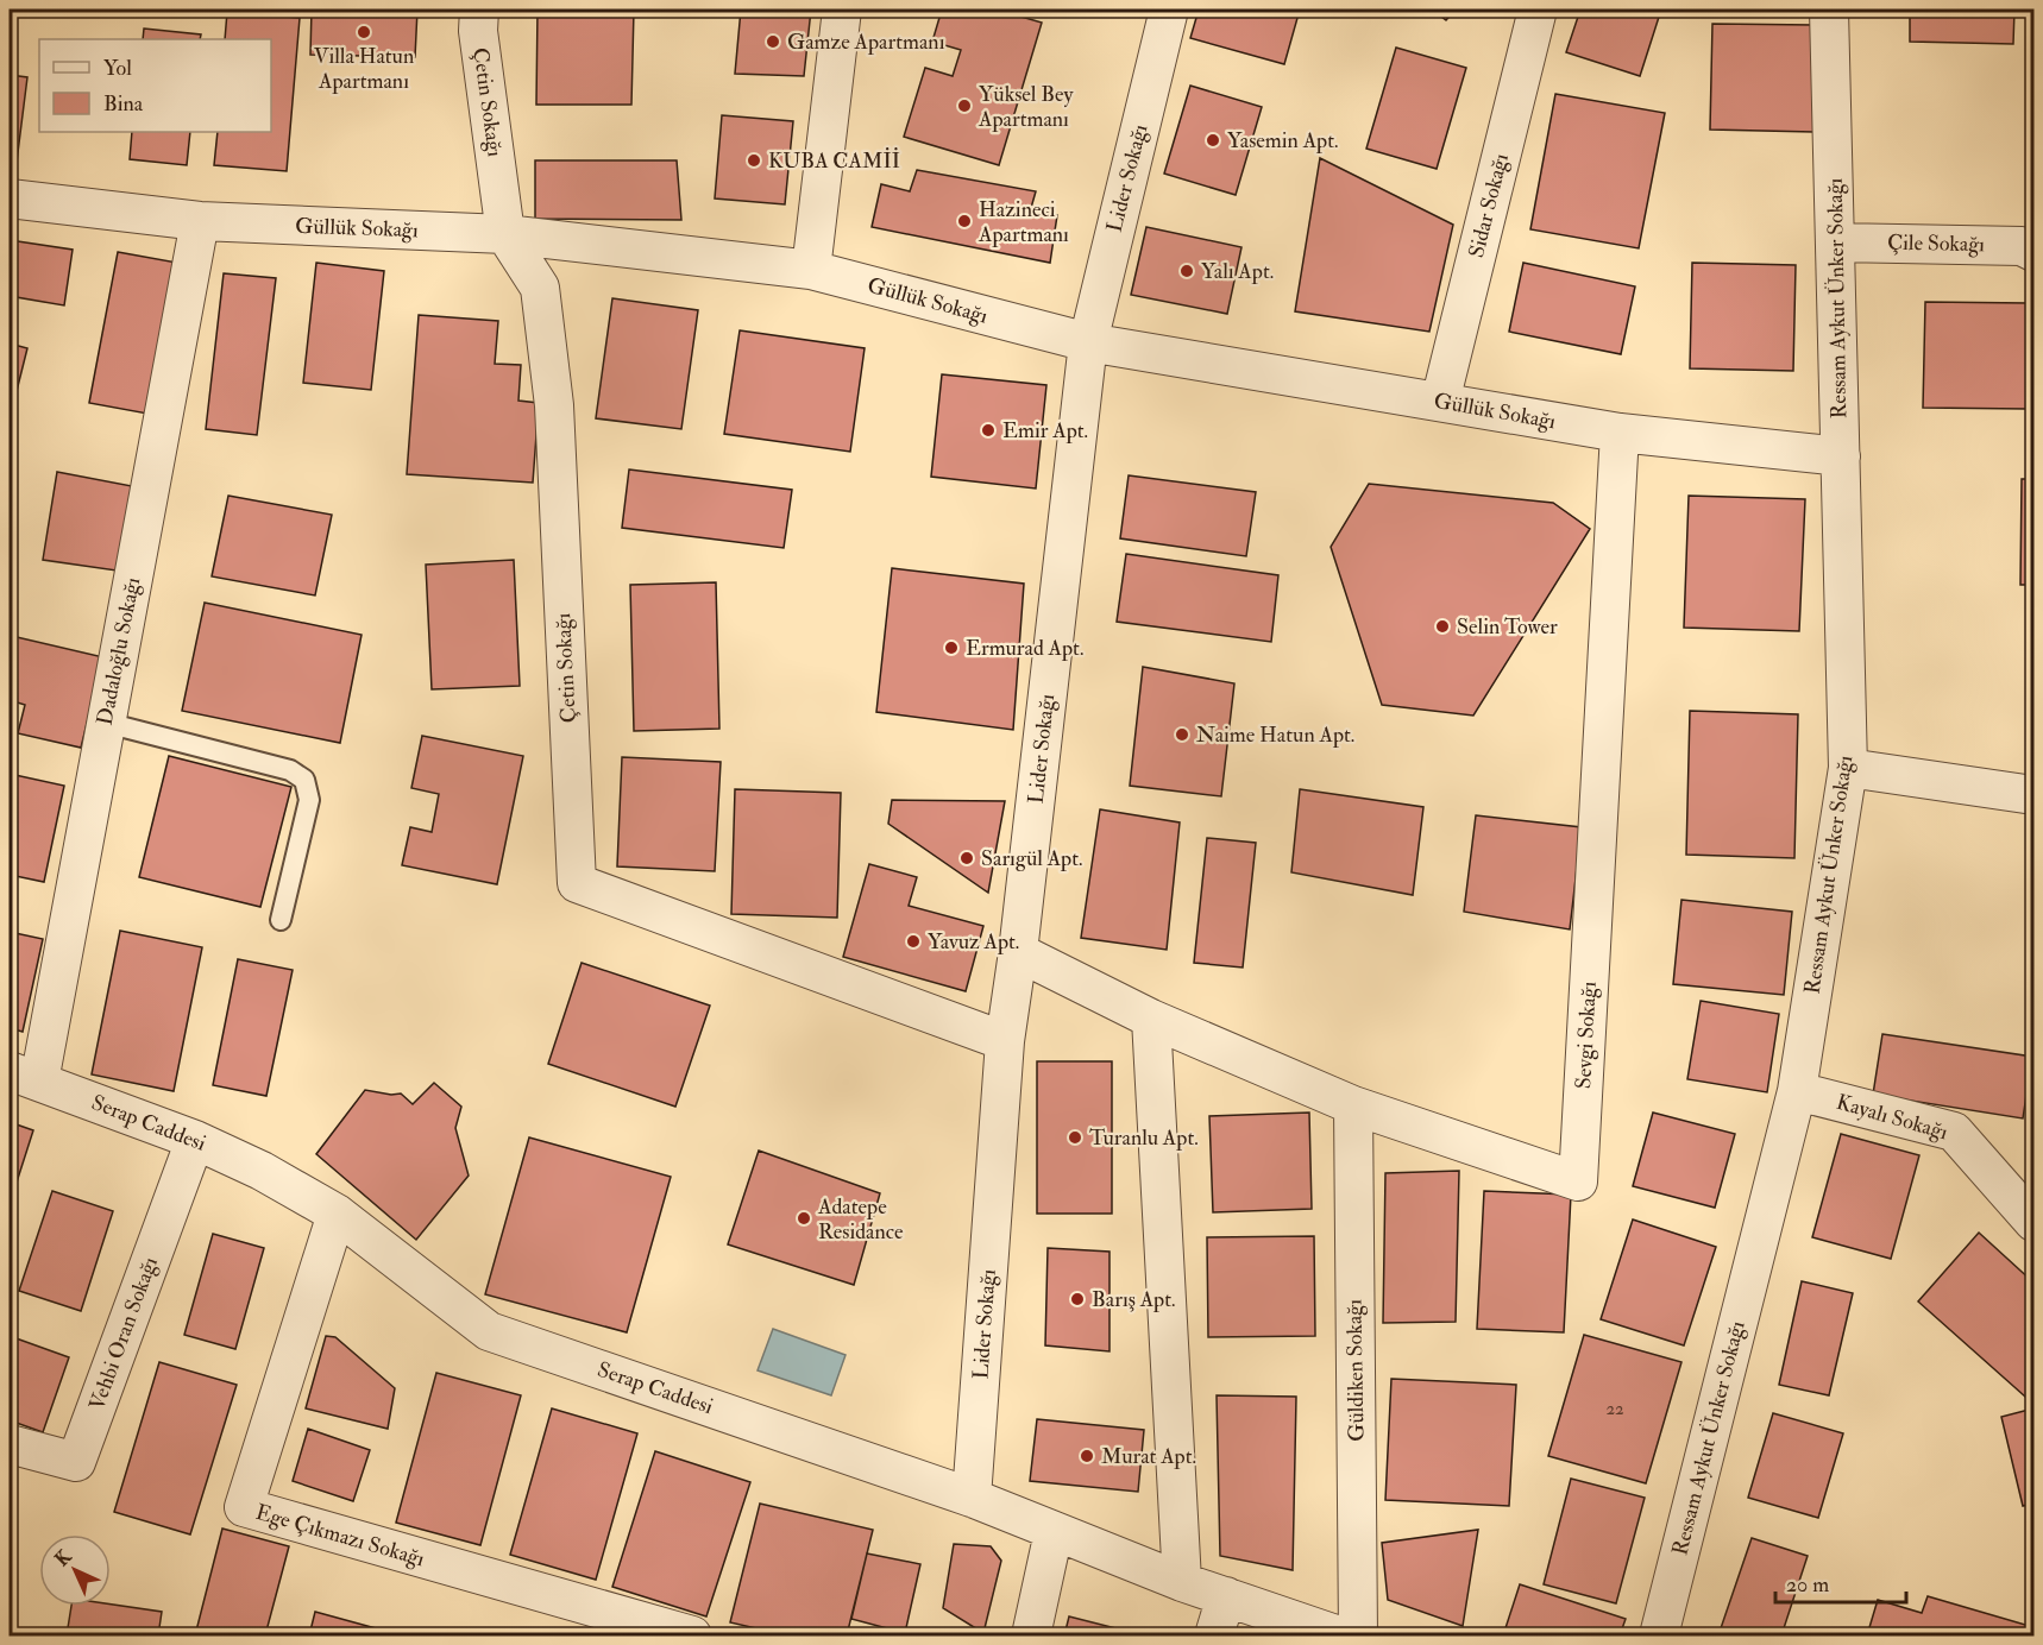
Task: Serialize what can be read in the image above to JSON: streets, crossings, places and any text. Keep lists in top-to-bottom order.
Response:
{
  "streets": {
    "street": [
      "Çetin Sokağı",
      "Lider Sokağı",
      "Sidar Sokağı",
      "Güllük Sokağı",
      "Çile Sokağı",
      "Ressam Aykut Ünker Sokağı",
      "Dadaloğlu Sokağı",
      "Sevgi Sokağı",
      "Kayalı Sokağı",
      "Serap Caddesi",
      "Vehbi Oran Sokağı",
      "Güldiken Sokağı",
      "Ege Çıkmazı Sokağı"
    ]
  },
  "crossings": [
    ["Çetin Sokağı", "Lider Sokağı"],
    ["Çetin Sokağı", "Güllük Sokağı"],
    ["Lider Sokağı", "Güllük Sokağı"],
    ["Lider Sokağı", "Sevgi Sokağı"],
    ["Lider Sokağı", "Serap Caddesi"],
    ["Sidar Sokağı", "Güllük Sokağı"],
    ["Güllük Sokağı", "Ressam Aykut Ünker Sokağı"],
    ["Güllük Sokağı", "Dadaloğlu Sokağı"],
    ["Güllük Sokağı", "Sevgi Sokağı"],
    ["Çile Sokağı", "Ressam Aykut Ünker Sokağı"],
    ["Ressam Aykut Ünker Sokağı", "Kayalı Sokağı"],
    ["Dadaloğlu Sokağı", "Serap Caddesi"],
    ["Sevgi Sokağı", "Güldiken Sokağı"],
    ["Serap Caddesi", "Vehbi Oran Sokağı"],
    ["Serap Caddesi", "Ege Çıkmazı Sokağı"]
  ],
  "places": [
    "Villa Hatun Apartmanı",
    "Gamze Apartmanı",
    "Yüksel Bey Apartmanı",
    "Yasemin Apt.",
    "KUBA CAMİİ",
    "Hazineci Apartmanı",
    "Yalı Apt.",
    "Emir Apt.",
    "Selin Tower",
    "Ermurad Apt.",
    "Naime Hatun Apt.",
    "Sarıgül Apt.",
    "Yavuz Apt.",
    "Turanlu Apt.",
    "Adatepe Residance",
    "Barış Apt.",
    "Murat Apt."
  ],
  "house_numbers": ["22"],
  "legend": ["Yol", "Bina"],
  "scale_bar": "20 m",
  "north": "top left"
}
